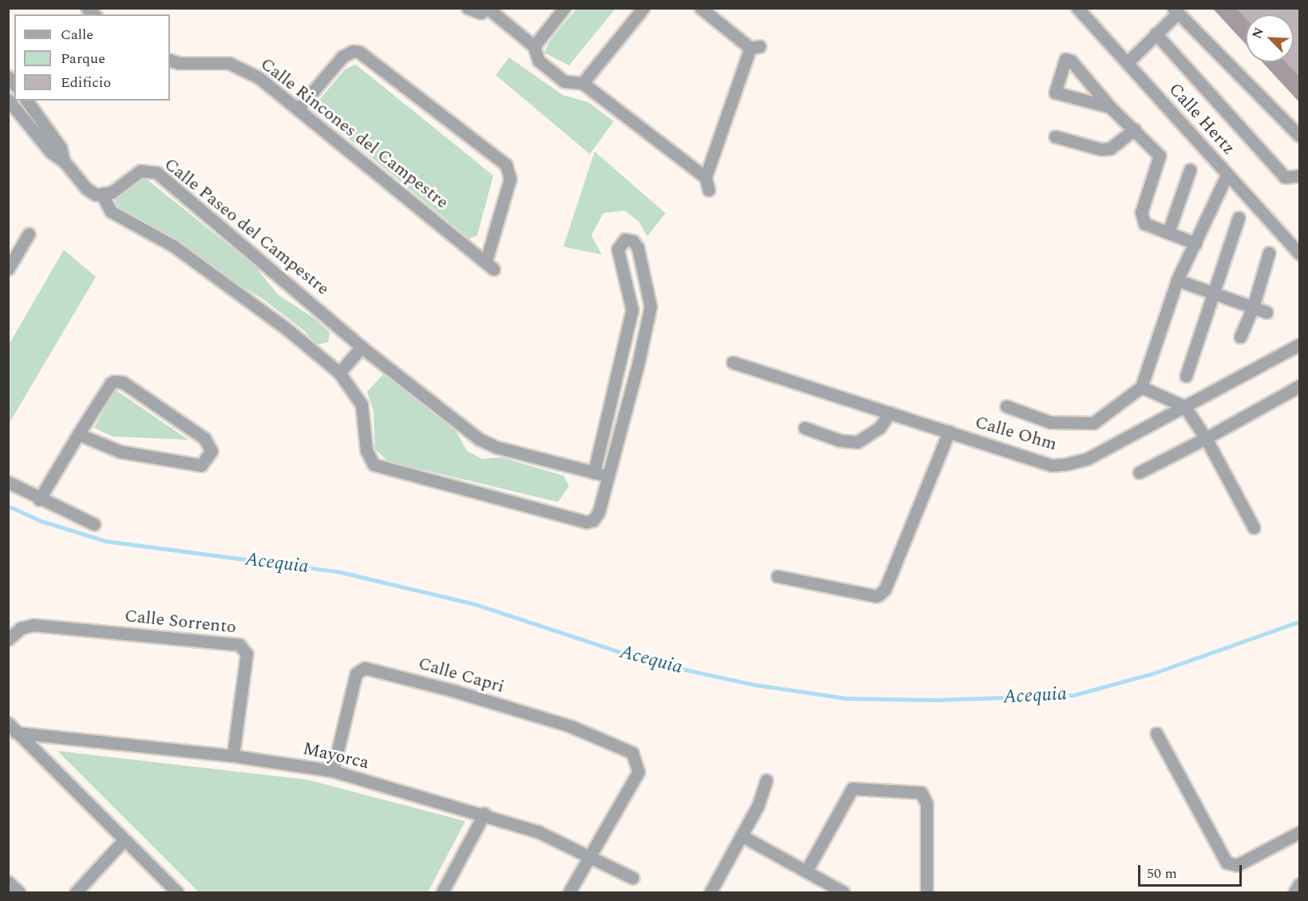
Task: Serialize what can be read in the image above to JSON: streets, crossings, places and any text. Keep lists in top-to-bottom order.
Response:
{
  "streets": {
    "street": [
      "Calle Hertz",
      "Calle Rincones del Campestre",
      "Calle Paseo del Campestre",
      "Calle Ohm",
      "Calle Sorrento",
      "Calle Capri",
      "Mayorca"
    ]
  },
  "crossings": [
    ["Calle Sorrento", "Mayorca"],
    ["Calle Capri", "Mayorca"]
  ],
  "water": ["Acequia"],
  "legend": ["Calle", "Parque", "Edificio"],
  "scale_bar": "50 m",
  "north": "top left"
}
